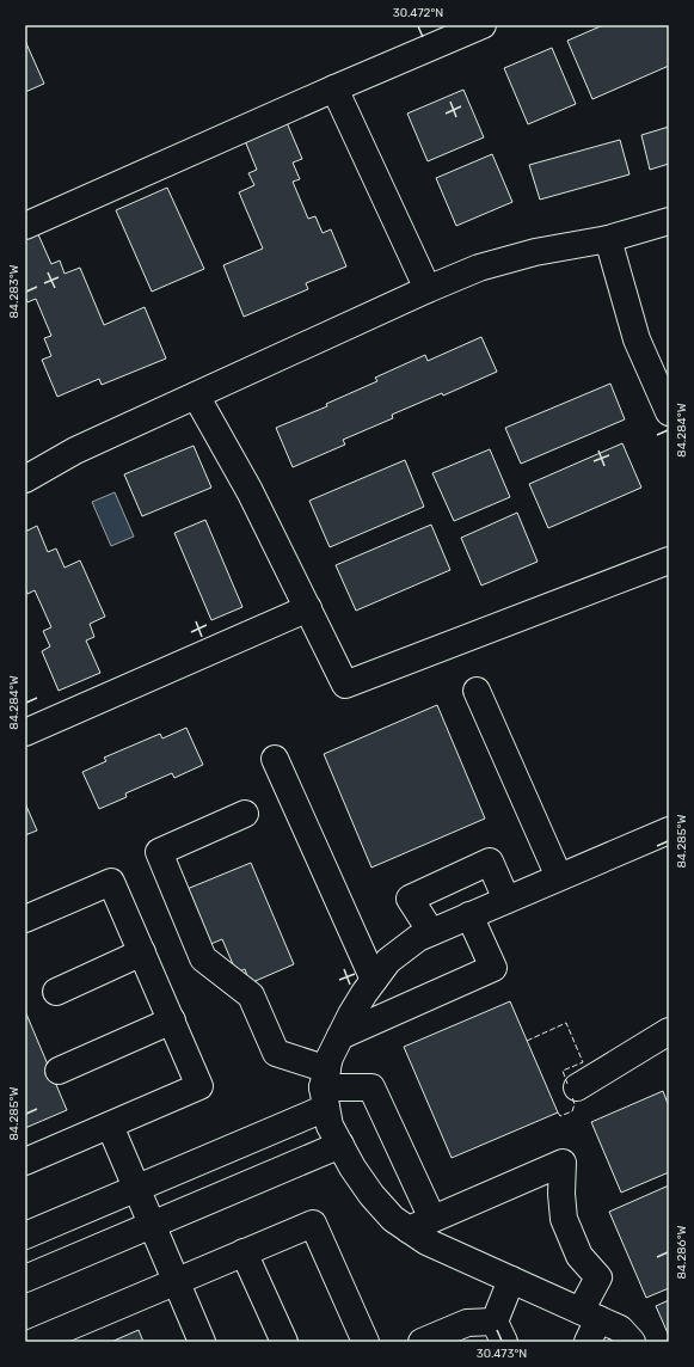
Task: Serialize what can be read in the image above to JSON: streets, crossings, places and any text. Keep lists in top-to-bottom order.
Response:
{
  "coordinates": [
    "30.472°N",
    "84.283°W",
    "84.284°W",
    "84.285°W",
    "84.286°W",
    "30.473°N"
  ]
}
